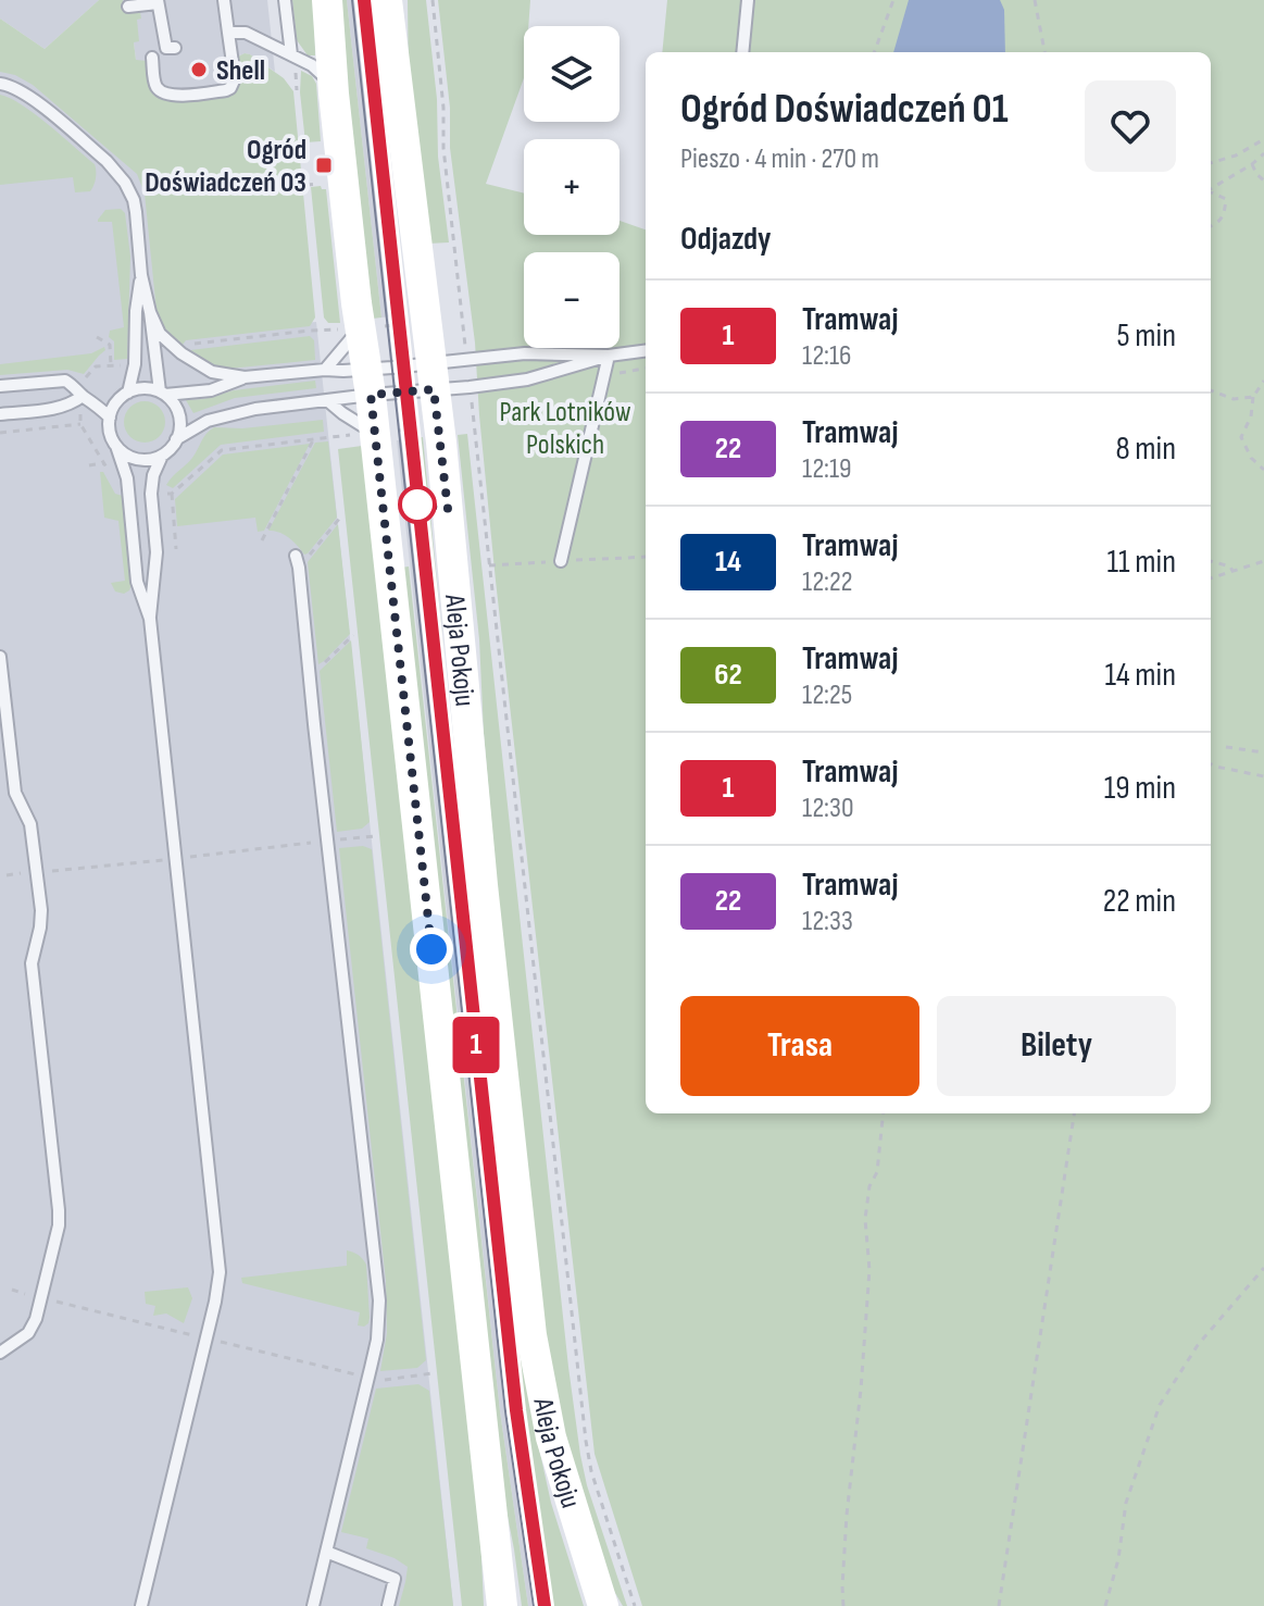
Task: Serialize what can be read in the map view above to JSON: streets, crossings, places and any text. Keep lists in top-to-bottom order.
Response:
{
  "streets": {
    "main road": ["Aleja Pokoju"]
  },
  "parks": ["Park Lotników Polskich"],
  "places": {
    "other": ["Shell"],
    "transit": ["Ogród Doświadczeń 03"]
  },
  "lines": ["tram line 1"],
  "page": {
    "on_map": "1",
    "map_buttons": ["+", "−"],
    "heading": [
      ["Ogród Doświadczeń 01", "Pieszo · 4 min · 270 m"],
      "Odjazdy"
    ],
    "list": [
      {
        "mark": "1",
        "name": "Tramwaj",
        "note": "12:16",
        "value": "5 min"
      },
      {
        "mark": "22",
        "name": "Tramwaj",
        "note": "12:19",
        "value": "8 min"
      },
      {
        "mark": "14",
        "name": "Tramwaj",
        "note": "12:22",
        "value": "11 min"
      },
      {
        "mark": "62",
        "name": "Tramwaj",
        "note": "12:25",
        "value": "14 min"
      },
      {
        "mark": "1",
        "name": "Tramwaj",
        "note": "12:30",
        "value": "19 min"
      },
      {
        "mark": "22",
        "name": "Tramwaj",
        "note": "12:33",
        "value": "22 min"
      }
    ],
    "buttons": ["Trasa", "Bilety"]
  }
}
